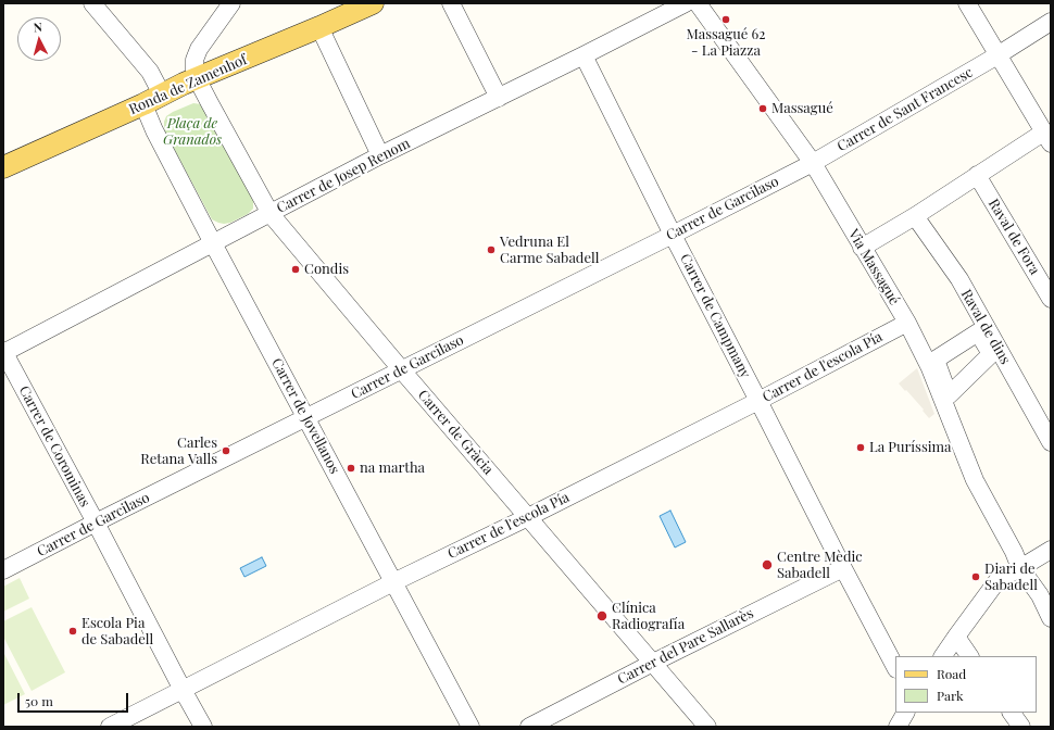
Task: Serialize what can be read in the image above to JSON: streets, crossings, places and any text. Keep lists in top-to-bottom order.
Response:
{
  "streets": {
    "main road": ["Ronda de Zamenhof"],
    "street": [
      "Carrer de Sant Francesc",
      "Carrer de Josep Renom",
      "Carrer de Garcilaso",
      "Raval de Fora",
      "Via Massagué",
      "Carrer de Campmany",
      "Raval de dins",
      "Carrer de l'escola Pía",
      "Carrer de Jovellanos",
      "Carrer de Gràcia",
      "Carrer de Corominas",
      "Carrer del Pare Sallarès"
    ]
  },
  "crossings": [
    ["Ronda de Zamenhof", "Carrer de Jovellanos"],
    ["Ronda de Zamenhof", "Carrer de Gràcia"],
    ["Carrer de Sant Francesc", "Carrer de Garcilaso"],
    ["Carrer de Sant Francesc", "Via Massagué"],
    ["Carrer de Josep Renom", "Carrer de Campmany"],
    ["Carrer de Josep Renom", "Carrer de Jovellanos"],
    ["Carrer de Josep Renom", "Carrer de Gràcia"],
    ["Carrer de Josep Renom", "Carrer de Corominas"],
    ["Carrer de Garcilaso", "Via Massagué"],
    ["Carrer de Garcilaso", "Carrer de Campmany"],
    ["Carrer de Garcilaso", "Carrer de Jovellanos"],
    ["Carrer de Garcilaso", "Carrer de Gràcia"],
    ["Carrer de Garcilaso", "Carrer de Corominas"],
    ["Via Massagué", "Carrer de l'escola Pía"],
    ["Carrer de Campmany", "Carrer de l'escola Pía"],
    ["Carrer de Campmany", "Carrer del Pare Sallarès"],
    ["Carrer de l'escola Pía", "Carrer de Jovellanos"],
    ["Carrer de l'escola Pía", "Carrer de Gràcia"],
    ["Carrer de l'escola Pía", "Carrer de Corominas"],
    ["Carrer de Gràcia", "Carrer del Pare Sallarès"]
  ],
  "parks": ["Plaça de Granados"],
  "places": [
    "Massagué 62 - La Piazza",
    "Massagué",
    "Vedruna El Carme Sabadell",
    "Condis",
    "La Puríssima",
    "Carles Retana Valls",
    "na martha",
    "Centre Mèdic Sabadell",
    "Diari de Sabadell",
    "Clínica Radiografía",
    "Escola Pia de Sabadell"
  ],
  "legend": ["Road", "Park"],
  "scale_bar": "50 m",
  "north": "top"
}
